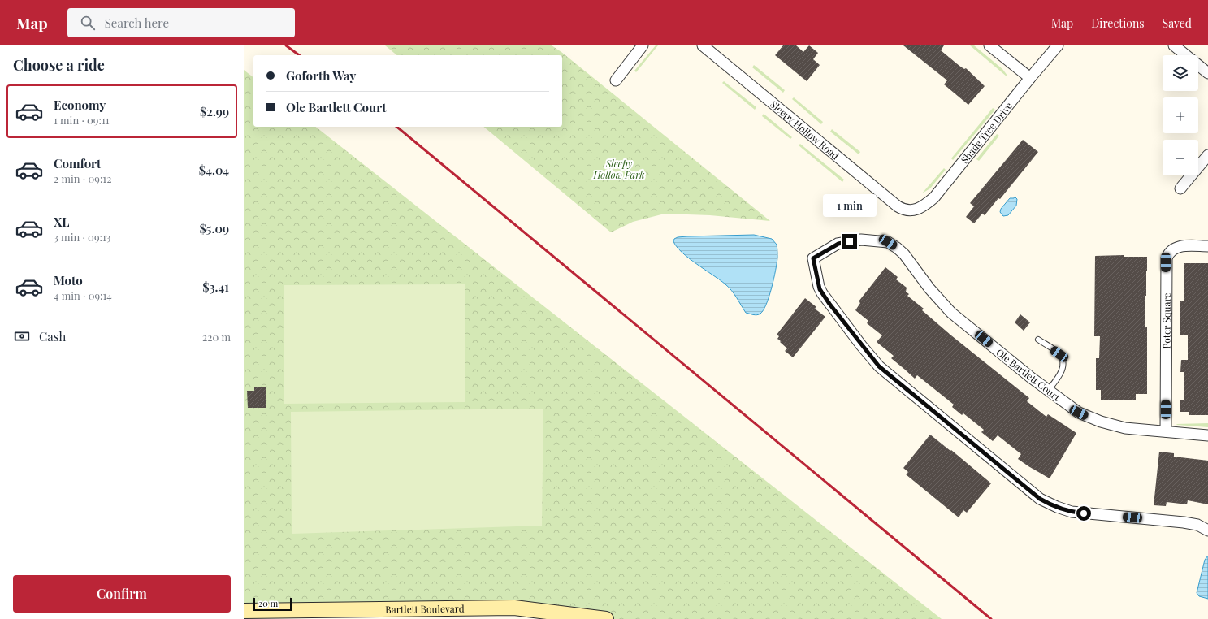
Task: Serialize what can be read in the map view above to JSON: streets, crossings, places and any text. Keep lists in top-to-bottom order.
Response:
{
  "streets": {
    "main road": ["Bartlett Boulevard"],
    "street": [
      "Sleepy Hollow Road",
      "Shade Tree Drive",
      "Poter Square",
      "Ole Bartlett Court"
    ]
  },
  "crossings": [
    ["Sleepy Hollow Road", "Shade Tree Drive"],
    ["Poter Square", "Ole Bartlett Court"]
  ],
  "parks": ["Sleepy Hollow Park"],
  "scale_bar": "20 m",
  "page": {
    "header": "Map",
    "search": "Search here",
    "nav": ["Map", "Directions", "Saved"],
    "heading": "Choose a ride",
    "map_buttons": ["+", "−"],
    "banner": ["Goforth Way", "Ole Bartlett Court"],
    "list": [
      {
        "name": "Economy",
        "note": "1 min · 09:11",
        "value": "$2.99"
      },
      {
        "name": "Comfort",
        "note": "2 min · 09:12",
        "value": "$4.04"
      },
      {
        "name": "XL",
        "note": "3 min · 09:13",
        "value": "$5.09"
      },
      {
        "name": "Moto",
        "note": "4 min · 09:14",
        "value": "$3.41"
      }
    ],
    "bubble": "1 min",
    "pay": ["Cash", "220 m"],
    "buttons": "Confirm",
    "scale": "20 m"
  }
}
